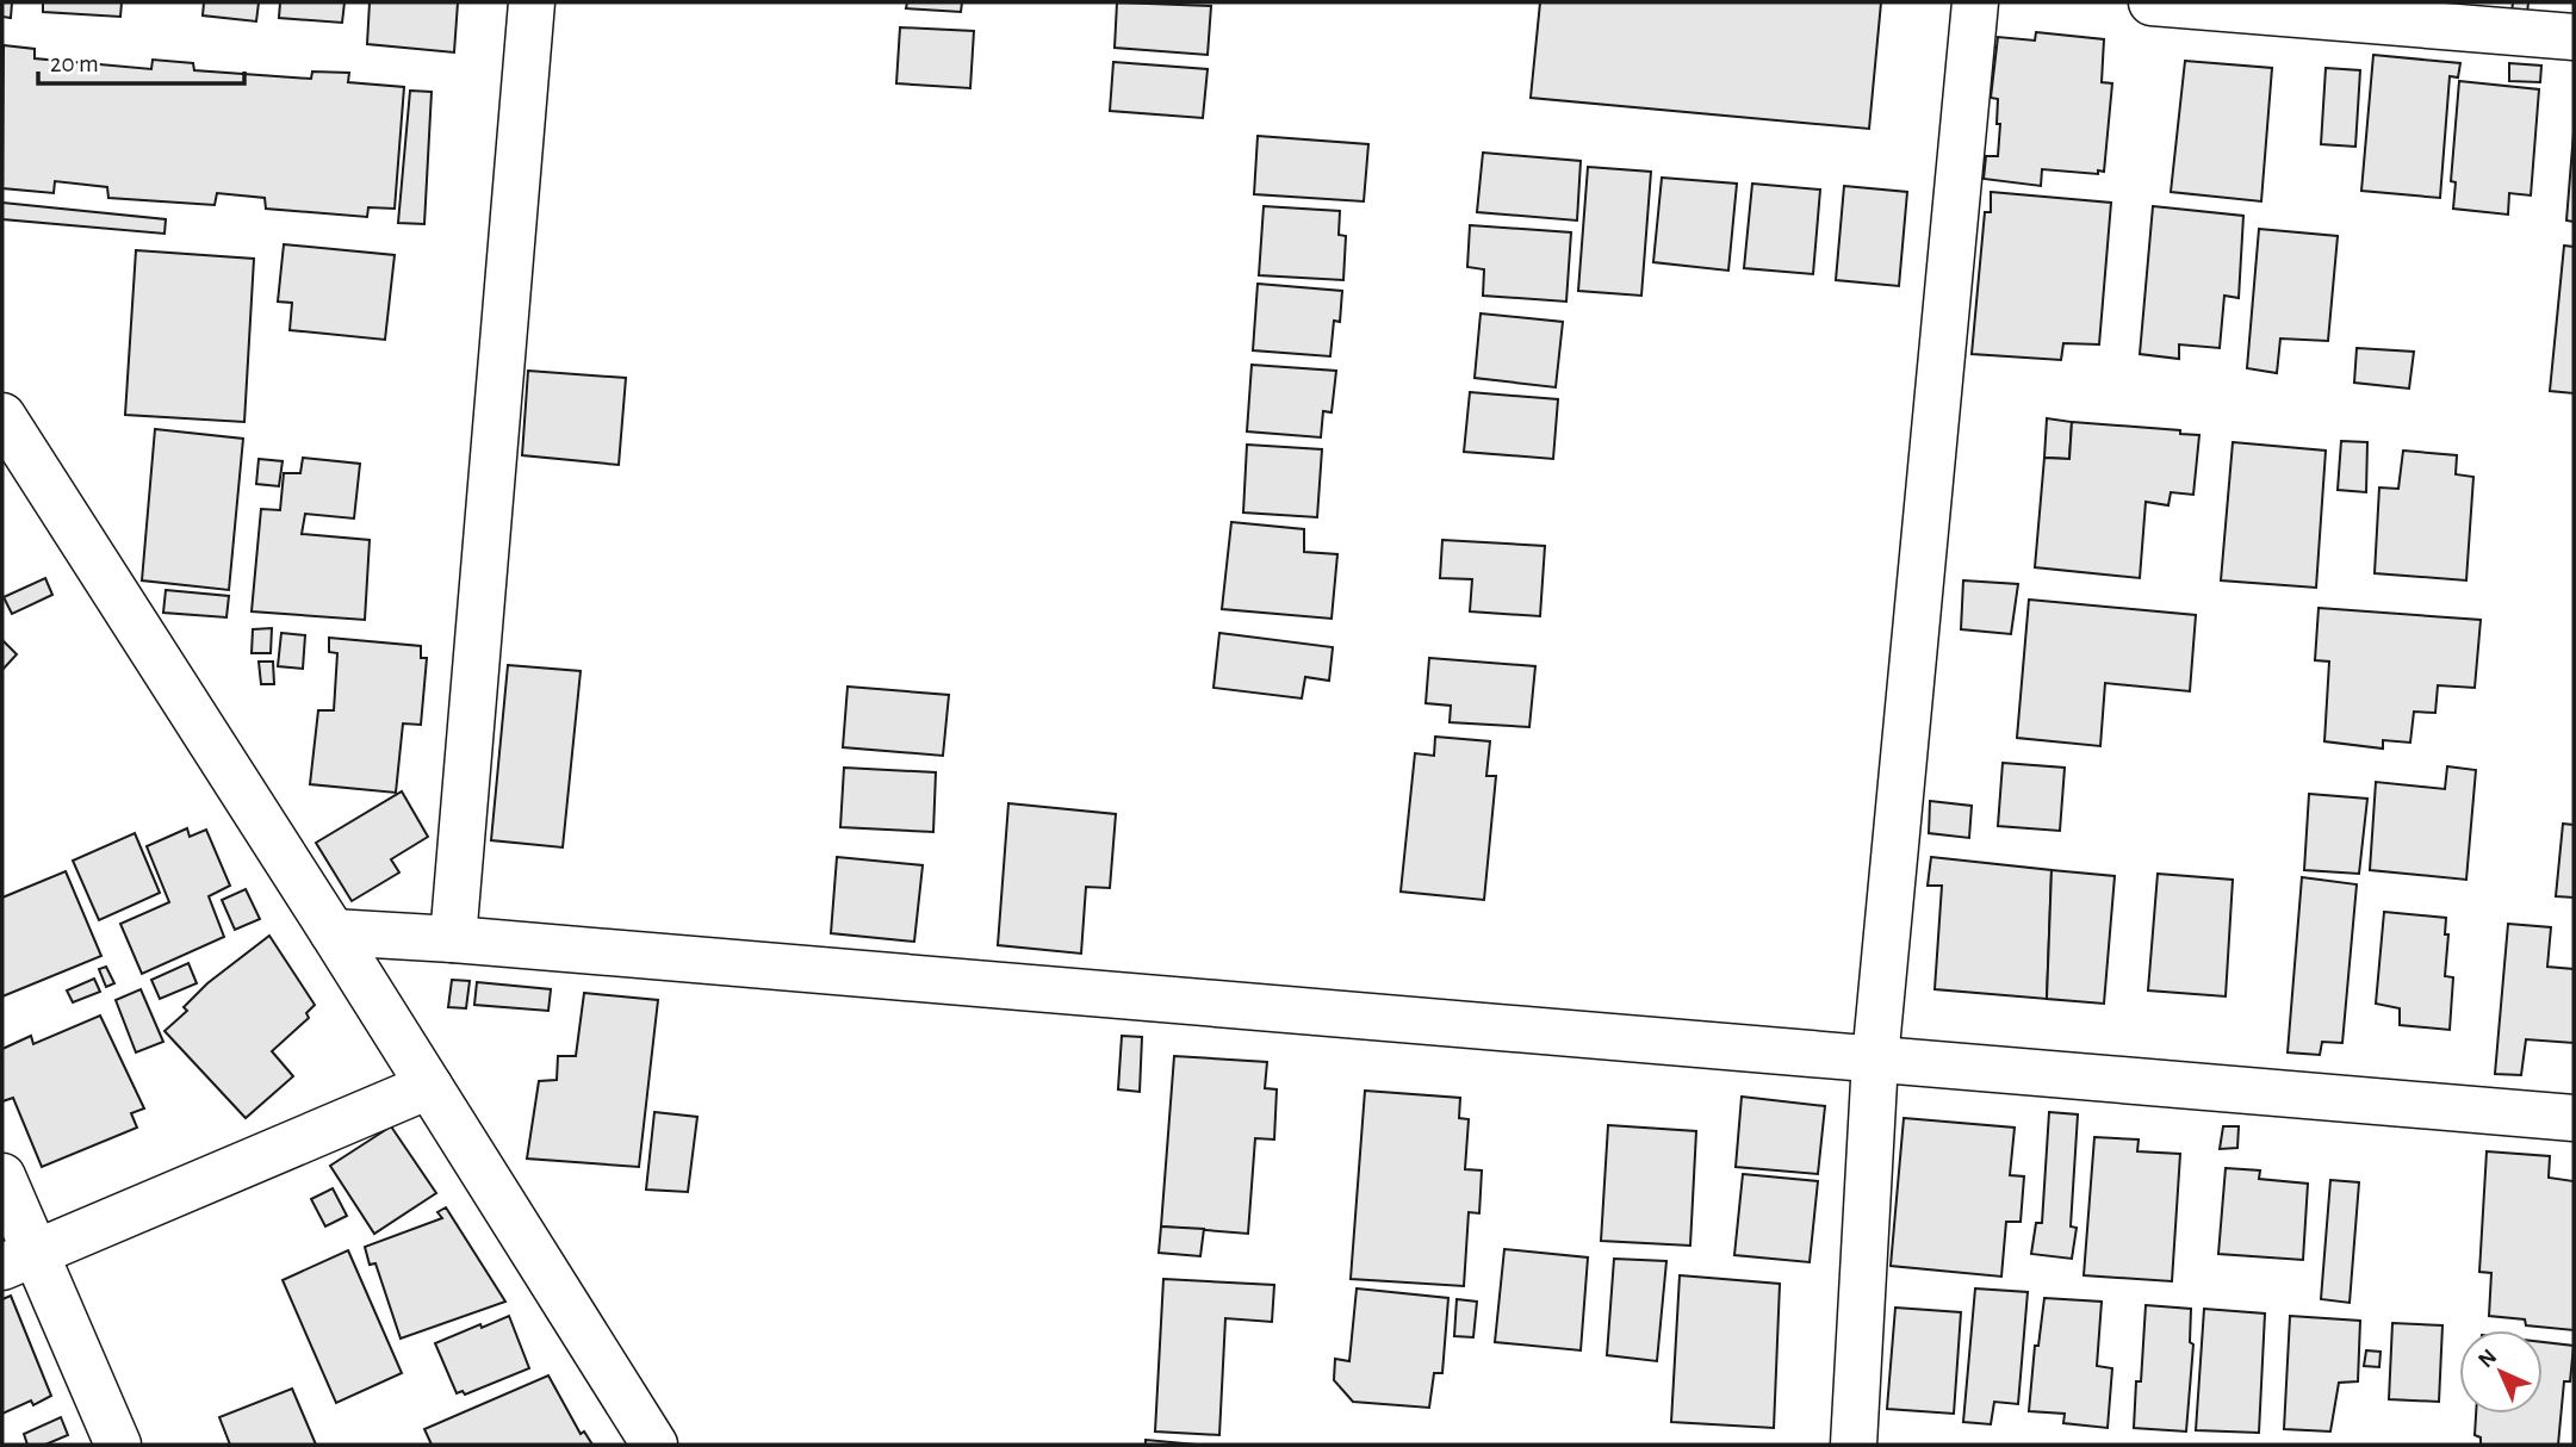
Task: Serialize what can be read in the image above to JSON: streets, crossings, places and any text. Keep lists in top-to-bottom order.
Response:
{
  "scale_bar": "20 m",
  "north": "top left"
}
